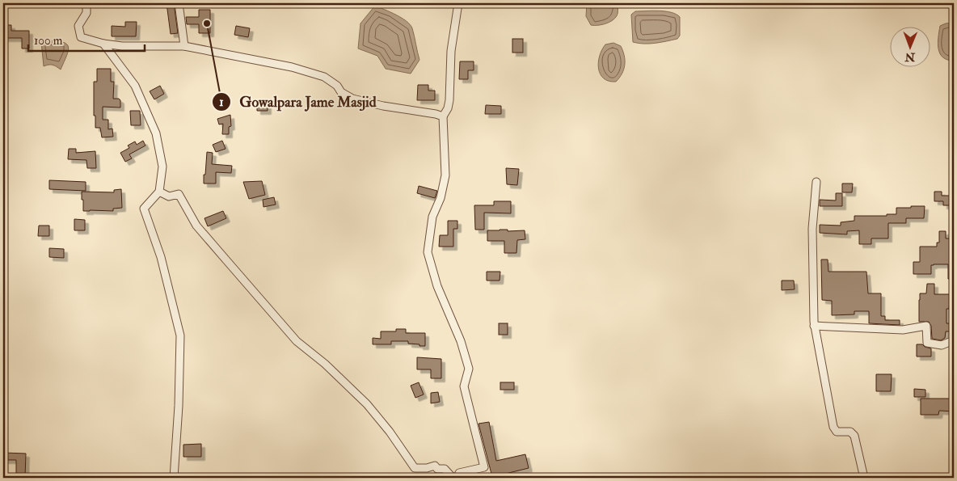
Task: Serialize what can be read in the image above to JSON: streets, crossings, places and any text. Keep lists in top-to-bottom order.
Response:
{
  "places": ["Gowalpara Jame Masjid"],
  "scale_bar": "100 m",
  "north": "bottom"
}
